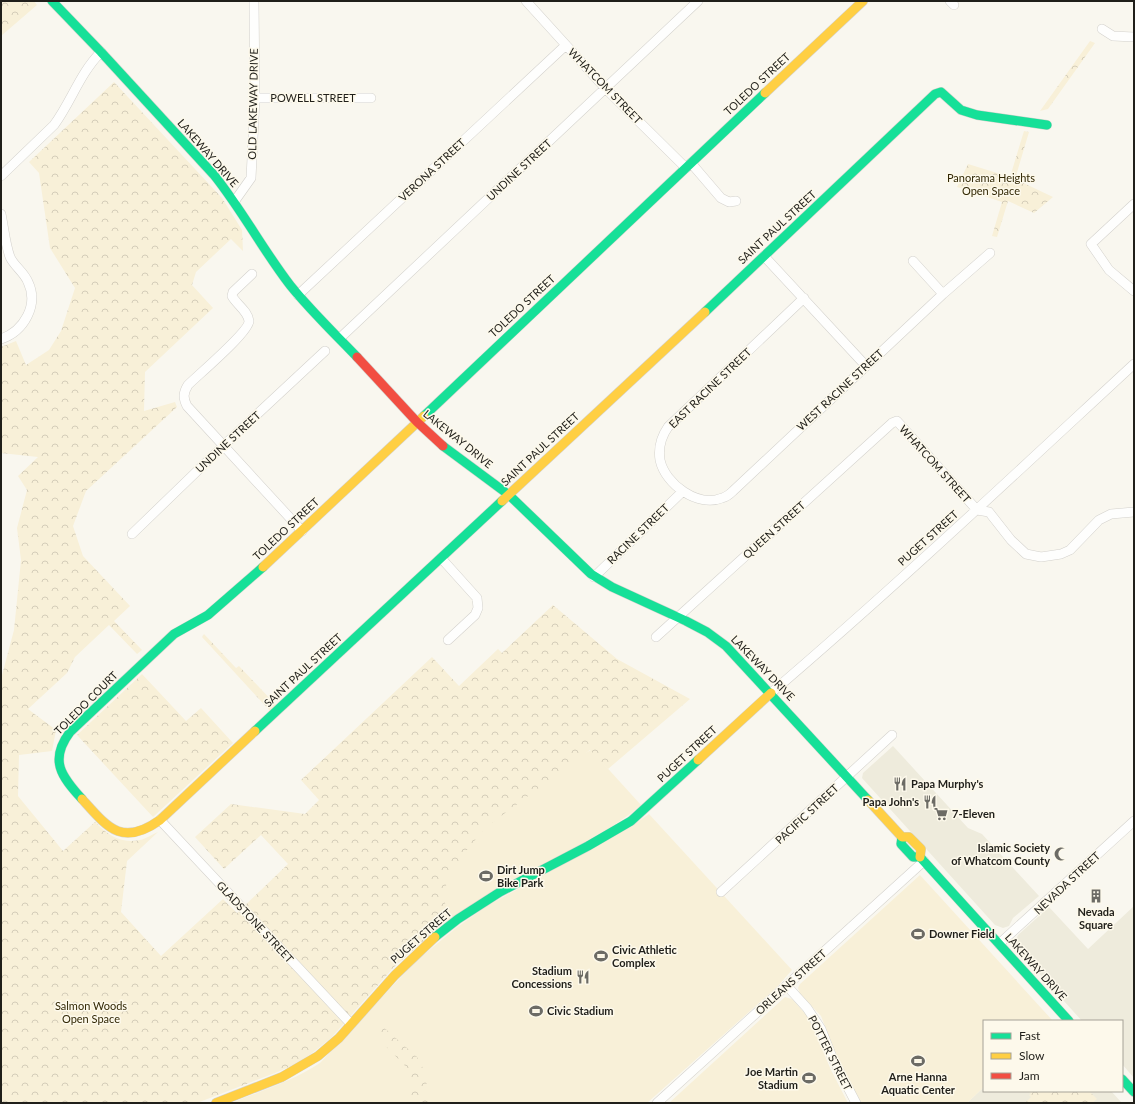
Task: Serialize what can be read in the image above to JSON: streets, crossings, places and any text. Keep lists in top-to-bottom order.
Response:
{
  "streets": {
    "street": [
      "TOLEDO STREET",
      "WHATCOM STREET",
      "POWELL STREET",
      "OLD LAKEWAY DRIVE",
      "LAKEWAY DRIVE",
      "VERONA STREET",
      "UNDINE STREET",
      "SAINT PAUL STREET",
      "EAST RACINE STREET",
      "WEST RACINE STREET",
      "QUEEN STREET",
      "RACINE STREET",
      "PUGET STREET",
      "TOLEDO COURT",
      "PACIFIC STREET",
      "NEVADA STREET",
      "GLADSTONE STREET",
      "ORLEANS STREET",
      "POTTER STREET"
    ]
  },
  "crossings": [
    ["TOLEDO STREET", "WHATCOM STREET"],
    ["TOLEDO STREET", "LAKEWAY DRIVE"],
    ["TOLEDO STREET", "TOLEDO COURT"],
    ["WHATCOM STREET", "VERONA STREET"],
    ["WHATCOM STREET", "UNDINE STREET"],
    ["WHATCOM STREET", "QUEEN STREET"],
    ["WHATCOM STREET", "PUGET STREET"],
    ["POWELL STREET", "OLD LAKEWAY DRIVE"],
    ["OLD LAKEWAY DRIVE", "LAKEWAY DRIVE"],
    ["LAKEWAY DRIVE", "VERONA STREET"],
    ["LAKEWAY DRIVE", "UNDINE STREET"],
    ["LAKEWAY DRIVE", "SAINT PAUL STREET"],
    ["LAKEWAY DRIVE", "QUEEN STREET"],
    ["LAKEWAY DRIVE", "RACINE STREET"],
    ["LAKEWAY DRIVE", "PUGET STREET"],
    ["LAKEWAY DRIVE", "PACIFIC STREET"],
    ["LAKEWAY DRIVE", "NEVADA STREET"],
    ["LAKEWAY DRIVE", "ORLEANS STREET"],
    ["SAINT PAUL STREET", "TOLEDO COURT"],
    ["SAINT PAUL STREET", "GLADSTONE STREET"],
    ["EAST RACINE STREET", "WEST RACINE STREET"],
    ["EAST RACINE STREET", "RACINE STREET"],
    ["WEST RACINE STREET", "RACINE STREET"],
    ["PUGET STREET", "GLADSTONE STREET"],
    ["TOLEDO COURT", "GLADSTONE STREET"],
    ["ORLEANS STREET", "POTTER STREET"]
  ],
  "parks": ["Panorama Heights Open Space", "Salmon Woods Open Space"],
  "places": {
    "restaurant": ["Papa Murphy's", "Papa John's", "Stadium Concessions"],
    "supermarket": ["7-Eleven"],
    "mosque": ["Islamic Society of Whatcom County"],
    "sports": [
      "Dirt Jump Bike Park",
      "Downer Field",
      "Civic Athletic Complex",
      "Civic Stadium",
      "Arne Hanna Aquatic Center",
      "Joe Martin Stadium"
    ],
    "building": ["Nevada Square"]
  },
  "legend": ["Fast", "Slow", "Jam"]
}
